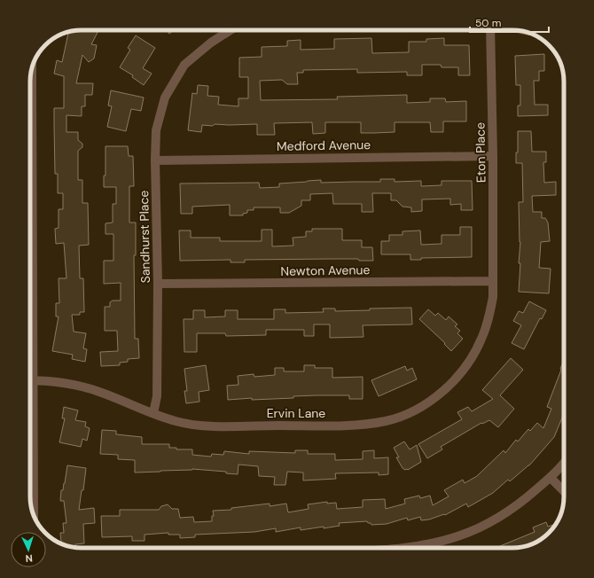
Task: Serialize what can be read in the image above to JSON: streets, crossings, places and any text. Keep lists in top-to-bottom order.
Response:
{
  "streets": {
    "street": [
      "Medford Avenue",
      "Eton Place",
      "Sandhurst Place",
      "Newton Avenue",
      "Ervin Lane"
    ]
  },
  "crossings": [
    ["Medford Avenue", "Eton Place"],
    ["Medford Avenue", "Sandhurst Place"],
    ["Eton Place", "Newton Avenue"],
    ["Eton Place", "Ervin Lane"],
    ["Sandhurst Place", "Newton Avenue"],
    ["Sandhurst Place", "Ervin Lane"],
    ["Newton Avenue", "Ervin Lane"]
  ],
  "scale_bar": "50 m",
  "north": "bottom"
}
